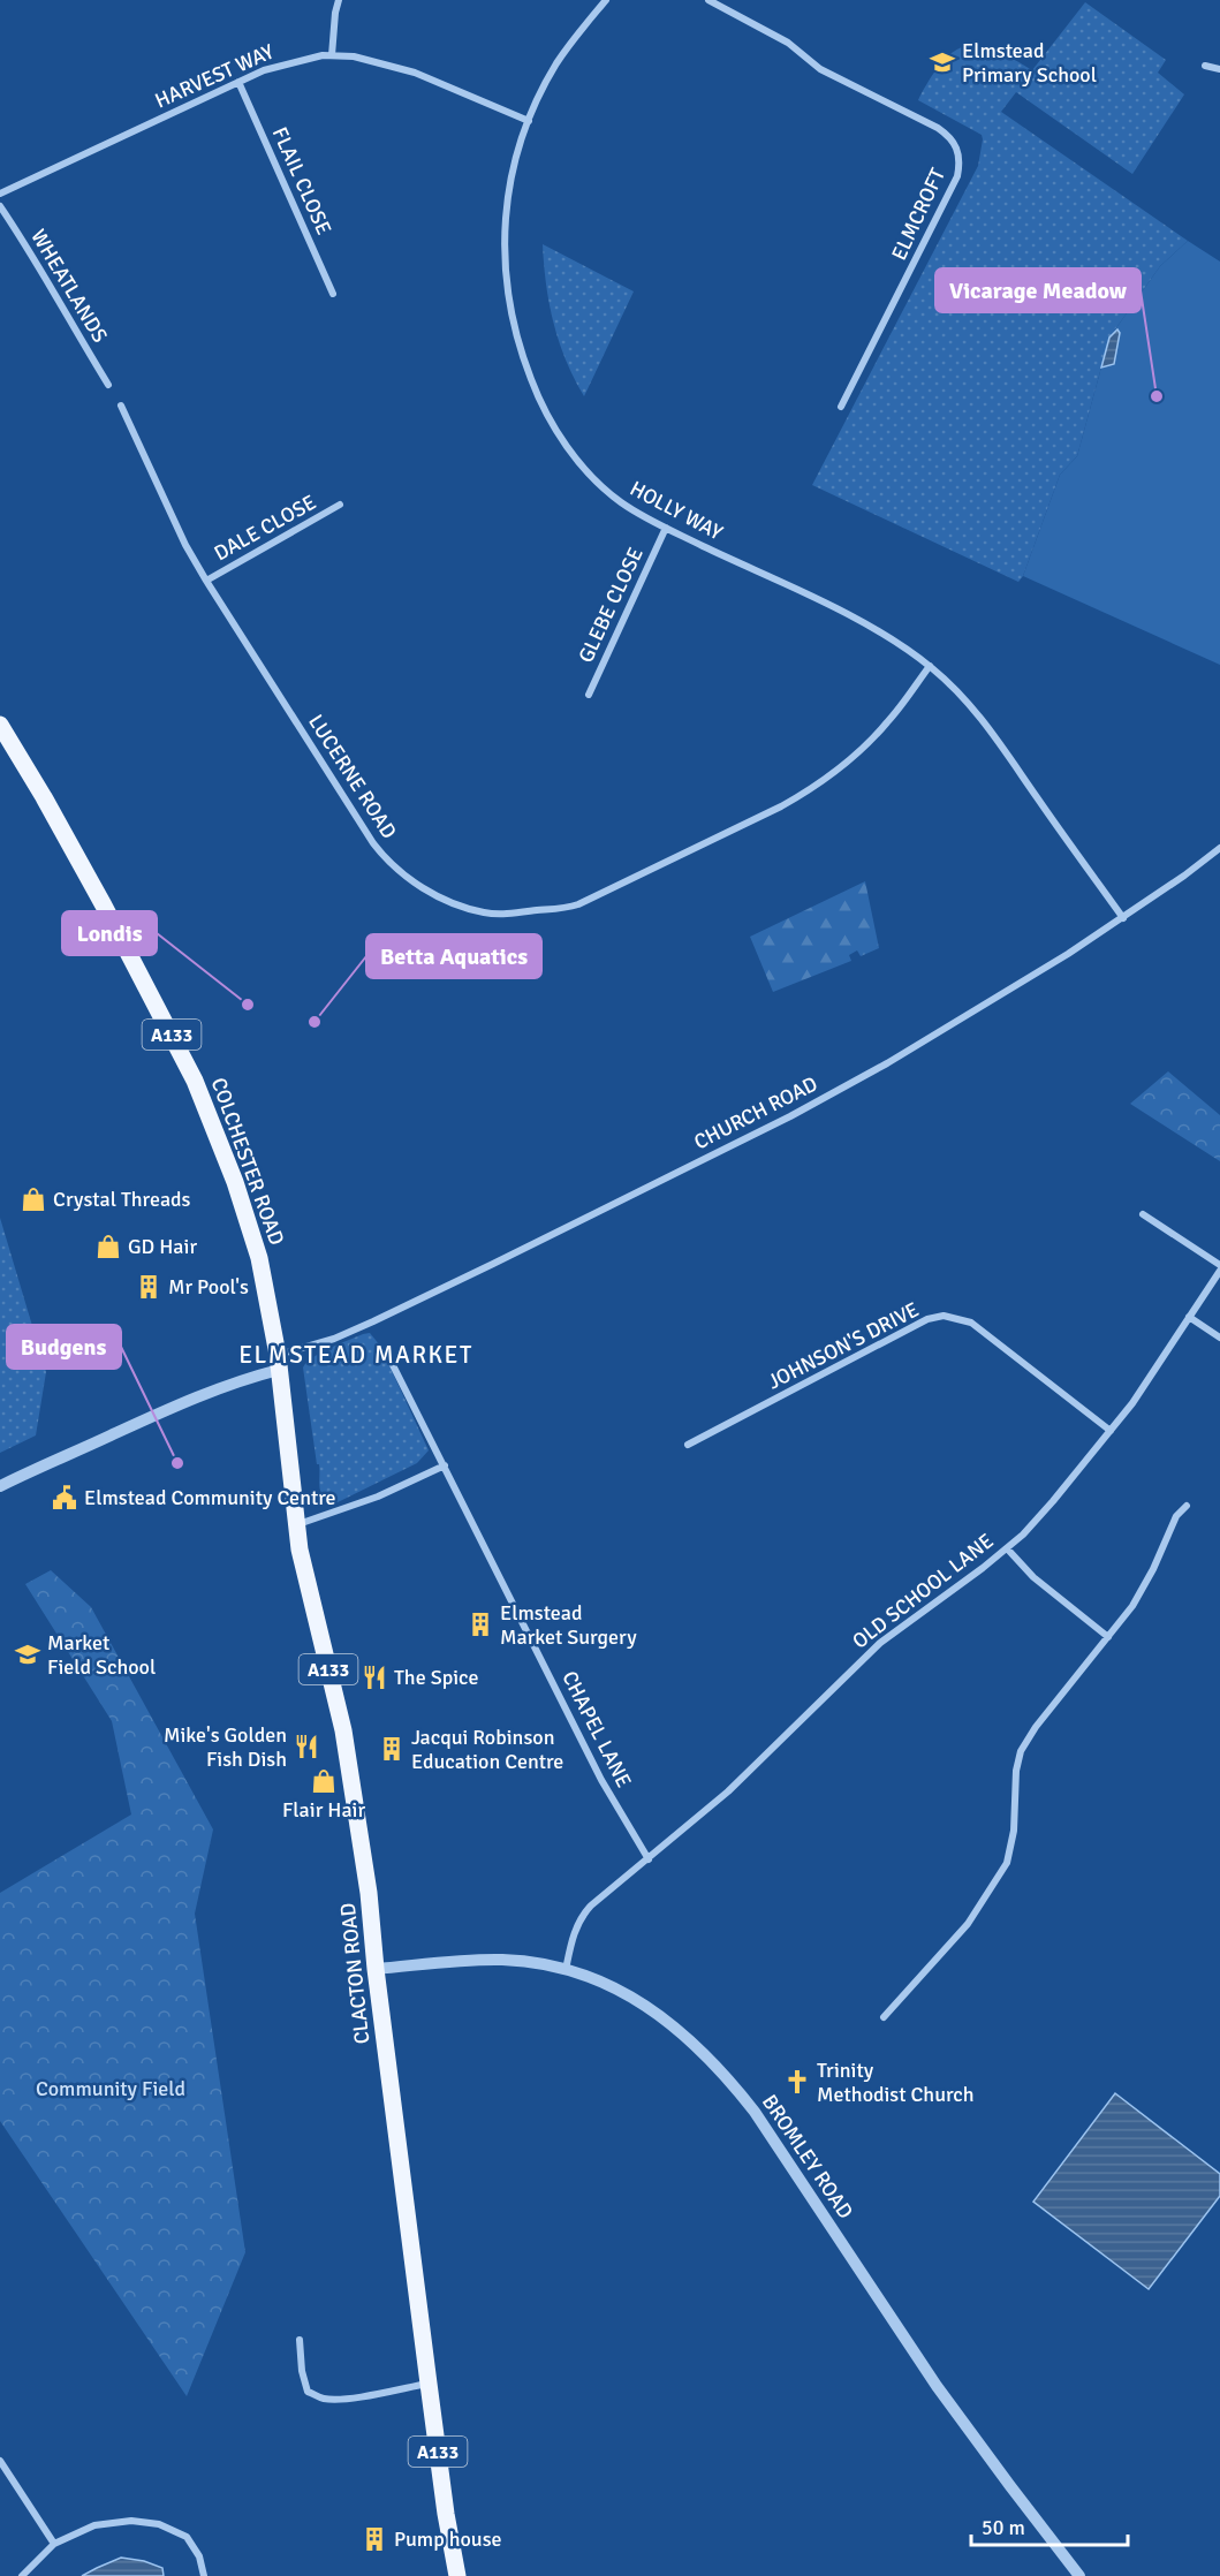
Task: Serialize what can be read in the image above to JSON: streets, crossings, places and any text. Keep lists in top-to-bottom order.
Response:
{
  "streets": {
    "main road": ["A133", "COLCHESTER ROAD", "CLACTON ROAD"],
    "street": [
      "HARVEST WAY",
      "FLAIL CLOSE",
      "ELMCROFT",
      "WHEATLANDS",
      "HOLLY WAY",
      "DALE CLOSE",
      "GLEBE CLOSE",
      "LUCERNE ROAD",
      "CHURCH ROAD",
      "JOHNSON'S DRIVE",
      "OLD SCHOOL LANE",
      "CHAPEL LANE",
      "BROMLEY ROAD"
    ]
  },
  "crossings": [
    ["HARVEST WAY", "FLAIL CLOSE"],
    ["HARVEST WAY", "HOLLY WAY"],
    ["HOLLY WAY", "GLEBE CLOSE"],
    ["HOLLY WAY", "LUCERNE ROAD"],
    ["HOLLY WAY", "CHURCH ROAD"],
    ["DALE CLOSE", "LUCERNE ROAD"],
    ["CHURCH ROAD", "COLCHESTER ROAD"],
    ["CHURCH ROAD", "CLACTON ROAD"],
    ["COLCHESTER ROAD", "CLACTON ROAD"],
    ["JOHNSON'S DRIVE", "OLD SCHOOL LANE"],
    ["OLD SCHOOL LANE", "CHAPEL LANE"],
    ["OLD SCHOOL LANE", "BROMLEY ROAD"],
    ["CLACTON ROAD", "BROMLEY ROAD"]
  ],
  "districts": ["ELMSTEAD MARKET"],
  "parks": ["Community Field"],
  "places": {
    "school or university": ["Elmstead Primary School", "Market Field School"],
    "other": [
      "Vicarage Meadow",
      "Londis",
      "Betta Aquatics",
      "Budgens"
    ],
    "shop": ["Crystal Threads", "GD Hair", "Flair Hair"],
    "building": [
      "Mr Pool's",
      "Elmstead Market Surgery",
      "Jacqui Robinson Education Centre",
      "Pump house"
    ],
    "public building": ["Elmstead Community Centre"],
    "restaurant": ["The Spice", "Mike's Golden Fish Dish"],
    "church": ["Trinity Methodist Church"]
  },
  "scale_bar": "50 m"
}
